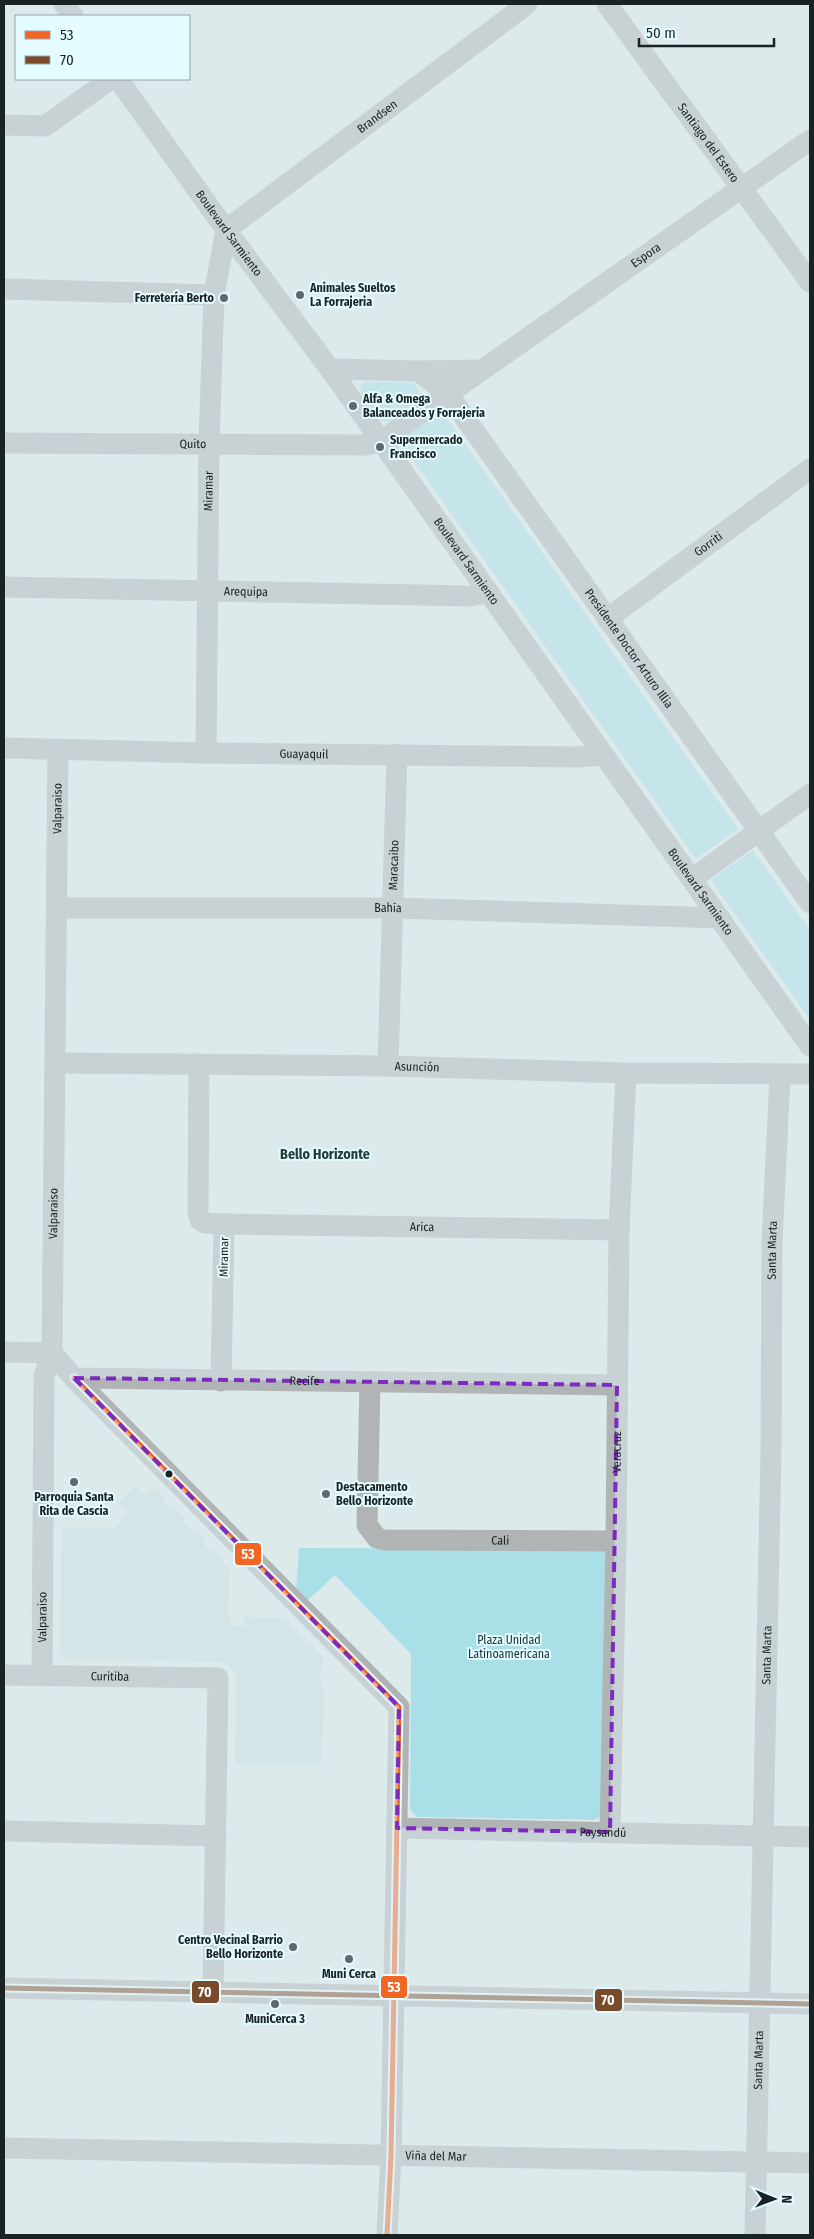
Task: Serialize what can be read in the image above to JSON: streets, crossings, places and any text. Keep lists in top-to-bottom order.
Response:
{
  "streets": {
    "street": [
      "Brandsen",
      "Santiago del Estero",
      "Boulevard Sarmiento",
      "Espora",
      "Quito",
      "Miramar",
      "Gorriti",
      "Arequipa",
      "Presidente Doctor Arturo Illia",
      "Guayaquil",
      "Valparaiso",
      "Maracaibo",
      "Bahía",
      "Asunción",
      "Arica",
      "Santa Marta",
      "Recife",
      "Veracruz",
      "Cali",
      "Curitiba",
      "Paysandú",
      "Viña del Mar"
    ]
  },
  "crossings": [
    ["Brandsen", "Boulevard Sarmiento"],
    ["Brandsen", "Miramar"],
    ["Santiago del Estero", "Espora"],
    ["Boulevard Sarmiento", "Espora"],
    ["Boulevard Sarmiento", "Quito"],
    ["Boulevard Sarmiento", "Miramar"],
    ["Boulevard Sarmiento", "Arequipa"],
    ["Boulevard Sarmiento", "Guayaquil"],
    ["Boulevard Sarmiento", "Bahía"],
    ["Espora", "Quito"],
    ["Espora", "Presidente Doctor Arturo Illia"],
    ["Quito", "Miramar"],
    ["Miramar", "Arequipa"],
    ["Miramar", "Guayaquil"],
    ["Miramar", "Asunción"],
    ["Miramar", "Arica"],
    ["Miramar", "Recife"],
    ["Gorriti", "Presidente Doctor Arturo Illia"],
    ["Guayaquil", "Valparaiso"],
    ["Guayaquil", "Maracaibo"],
    ["Valparaiso", "Bahía"],
    ["Valparaiso", "Asunción"],
    ["Valparaiso", "Curitiba"],
    ["Maracaibo", "Bahía"],
    ["Maracaibo", "Asunción"],
    ["Asunción", "Santa Marta"],
    ["Asunción", "Veracruz"],
    ["Arica", "Veracruz"],
    ["Santa Marta", "Paysandú"],
    ["Santa Marta", "Viña del Mar"],
    ["Recife", "Veracruz"],
    ["Recife", "Cali"],
    ["Veracruz", "Cali"],
    ["Veracruz", "Paysandú"]
  ],
  "districts": ["Bello Horizonte"],
  "parks": ["Plaza Unidad Latinoamericana"],
  "places": [
    "Animales Sueltos La Forrajeria",
    "Ferretería Berto",
    "Alfa & Omega Balanceados y Forrajeria",
    "Supermercado Francisco",
    "Parroquia Santa Rita de Cascia",
    "Destacamento Bello Horizonte",
    "Centro Vecinal Barrio Bello Horizonte",
    "Muni Cerca",
    "MuniCerca 3"
  ],
  "lines": ["transit line 53", "transit line 70"],
  "legend": ["53", "70"],
  "scale_bar": "50 m",
  "north": "right"
}
